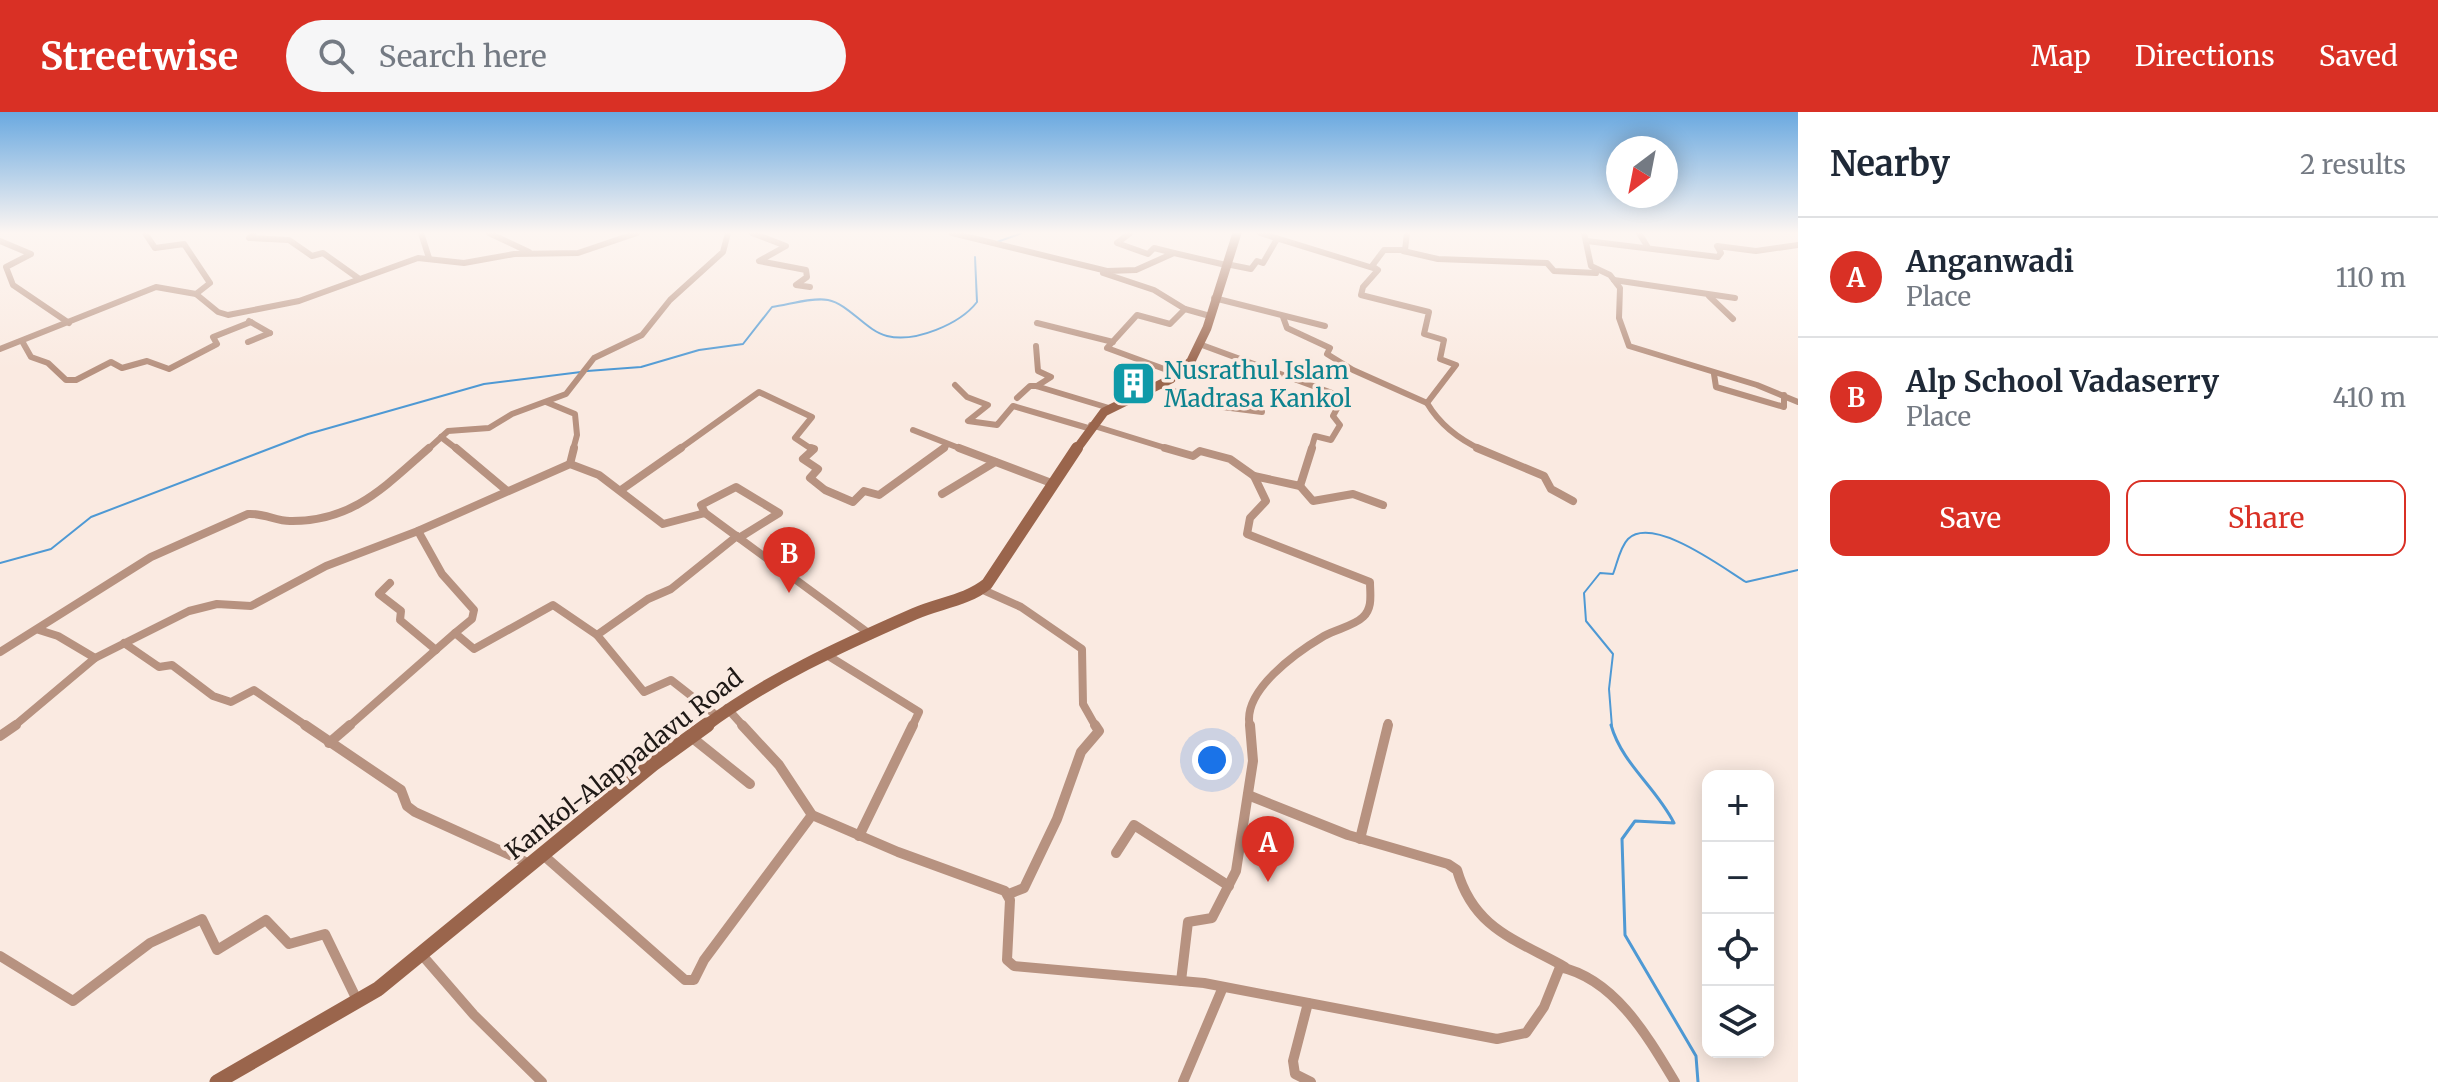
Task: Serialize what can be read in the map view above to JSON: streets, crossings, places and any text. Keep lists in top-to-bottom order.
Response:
{
  "streets": {
    "main road": ["Kankol-Alappadavu Road"]
  },
  "places": {
    "building": ["Nusrathul Islam Madrasa Kankol"]
  },
  "north": "bottom left",
  "page": {
    "header": "Streetwise",
    "search": "Search here",
    "nav": ["Map", "Directions", "Saved"],
    "heading": ["Nearby", "2 results"],
    "list": [
      {
        "mark": "A",
        "name": "Anganwadi",
        "note": "Place",
        "value": "110 m"
      },
      {
        "mark": "B",
        "name": "Alp School Vadaserry",
        "note": "Place",
        "value": "410 m"
      }
    ],
    "buttons": ["Save", "Share"],
    "pins": ["B", "A"],
    "map_buttons": ["+", "−"]
  }
}
